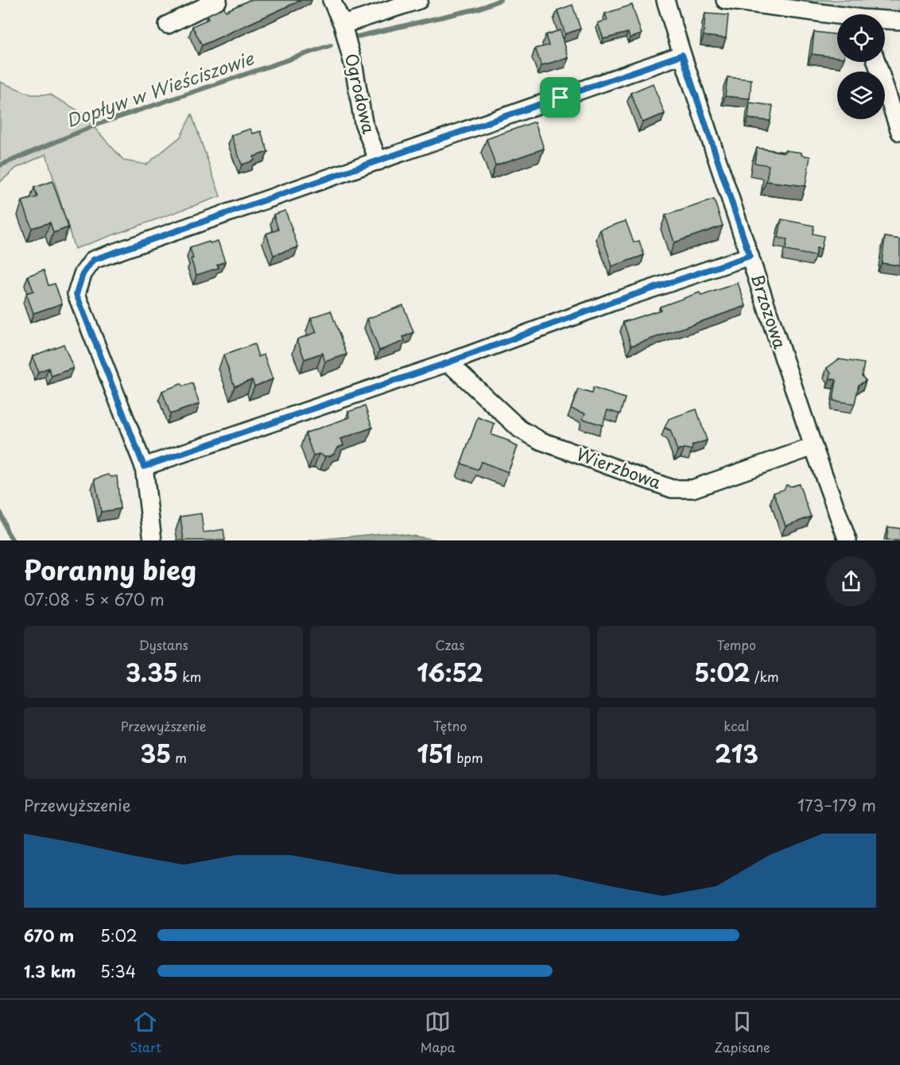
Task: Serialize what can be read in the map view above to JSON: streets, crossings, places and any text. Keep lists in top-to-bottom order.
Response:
{
  "streets": {
    "street": ["Ogrodowa", "Brzozowa", "Wierzbowa"]
  },
  "crossings": [
    ["Brzozowa", "Wierzbowa"]
  ],
  "water": ["Dopływ w Wieściszowie"],
  "page": {
    "heading": ["Poranny bieg", "07:08 · 5 × 670 m"],
    "stats": [
      ["Dystans", "3.35 km"],
      ["Czas", "16:52"],
      ["Tempo", "5:02 /km"],
      ["Przewyższenie", "35 m"],
      ["Tętno", "151 bpm"],
      ["kcal", "213"]
    ],
    "chart": ["Przewyższenie", "173–179 m"],
    "list": [
      {
        "name": "670 m",
        "note": "5:02"
      },
      {
        "name": "1.3 km",
        "note": "5:34"
      }
    ],
    "tabs": ["Start", "Mapa", "Zapisane"]
  }
}
